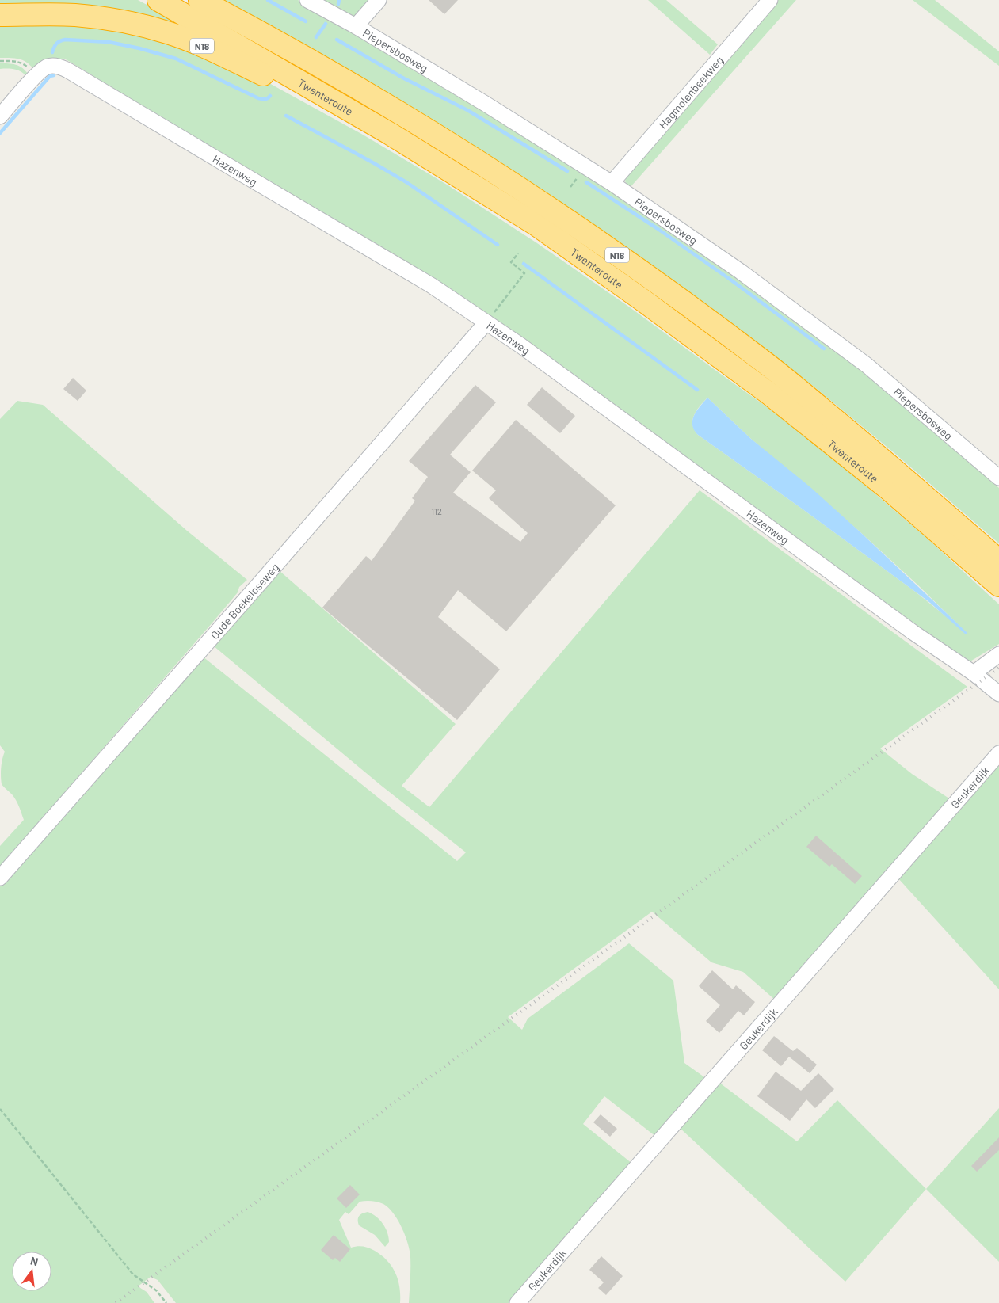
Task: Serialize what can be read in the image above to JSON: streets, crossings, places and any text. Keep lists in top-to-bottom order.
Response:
{
  "streets": {
    "highway": ["N18", "Twenteroute"],
    "street": [
      "Piepersbosweg",
      "Hagmolenbeekweg",
      "Hazenweg",
      "Oude Boekeloseweg",
      "Geukerdijk"
    ]
  },
  "crossings": [
    ["N18", "Twenteroute"],
    ["Piepersbosweg", "Hagmolenbeekweg"],
    ["Hazenweg", "Oude Boekeloseweg"]
  ],
  "house_numbers": ["112"],
  "north": "top"
}
